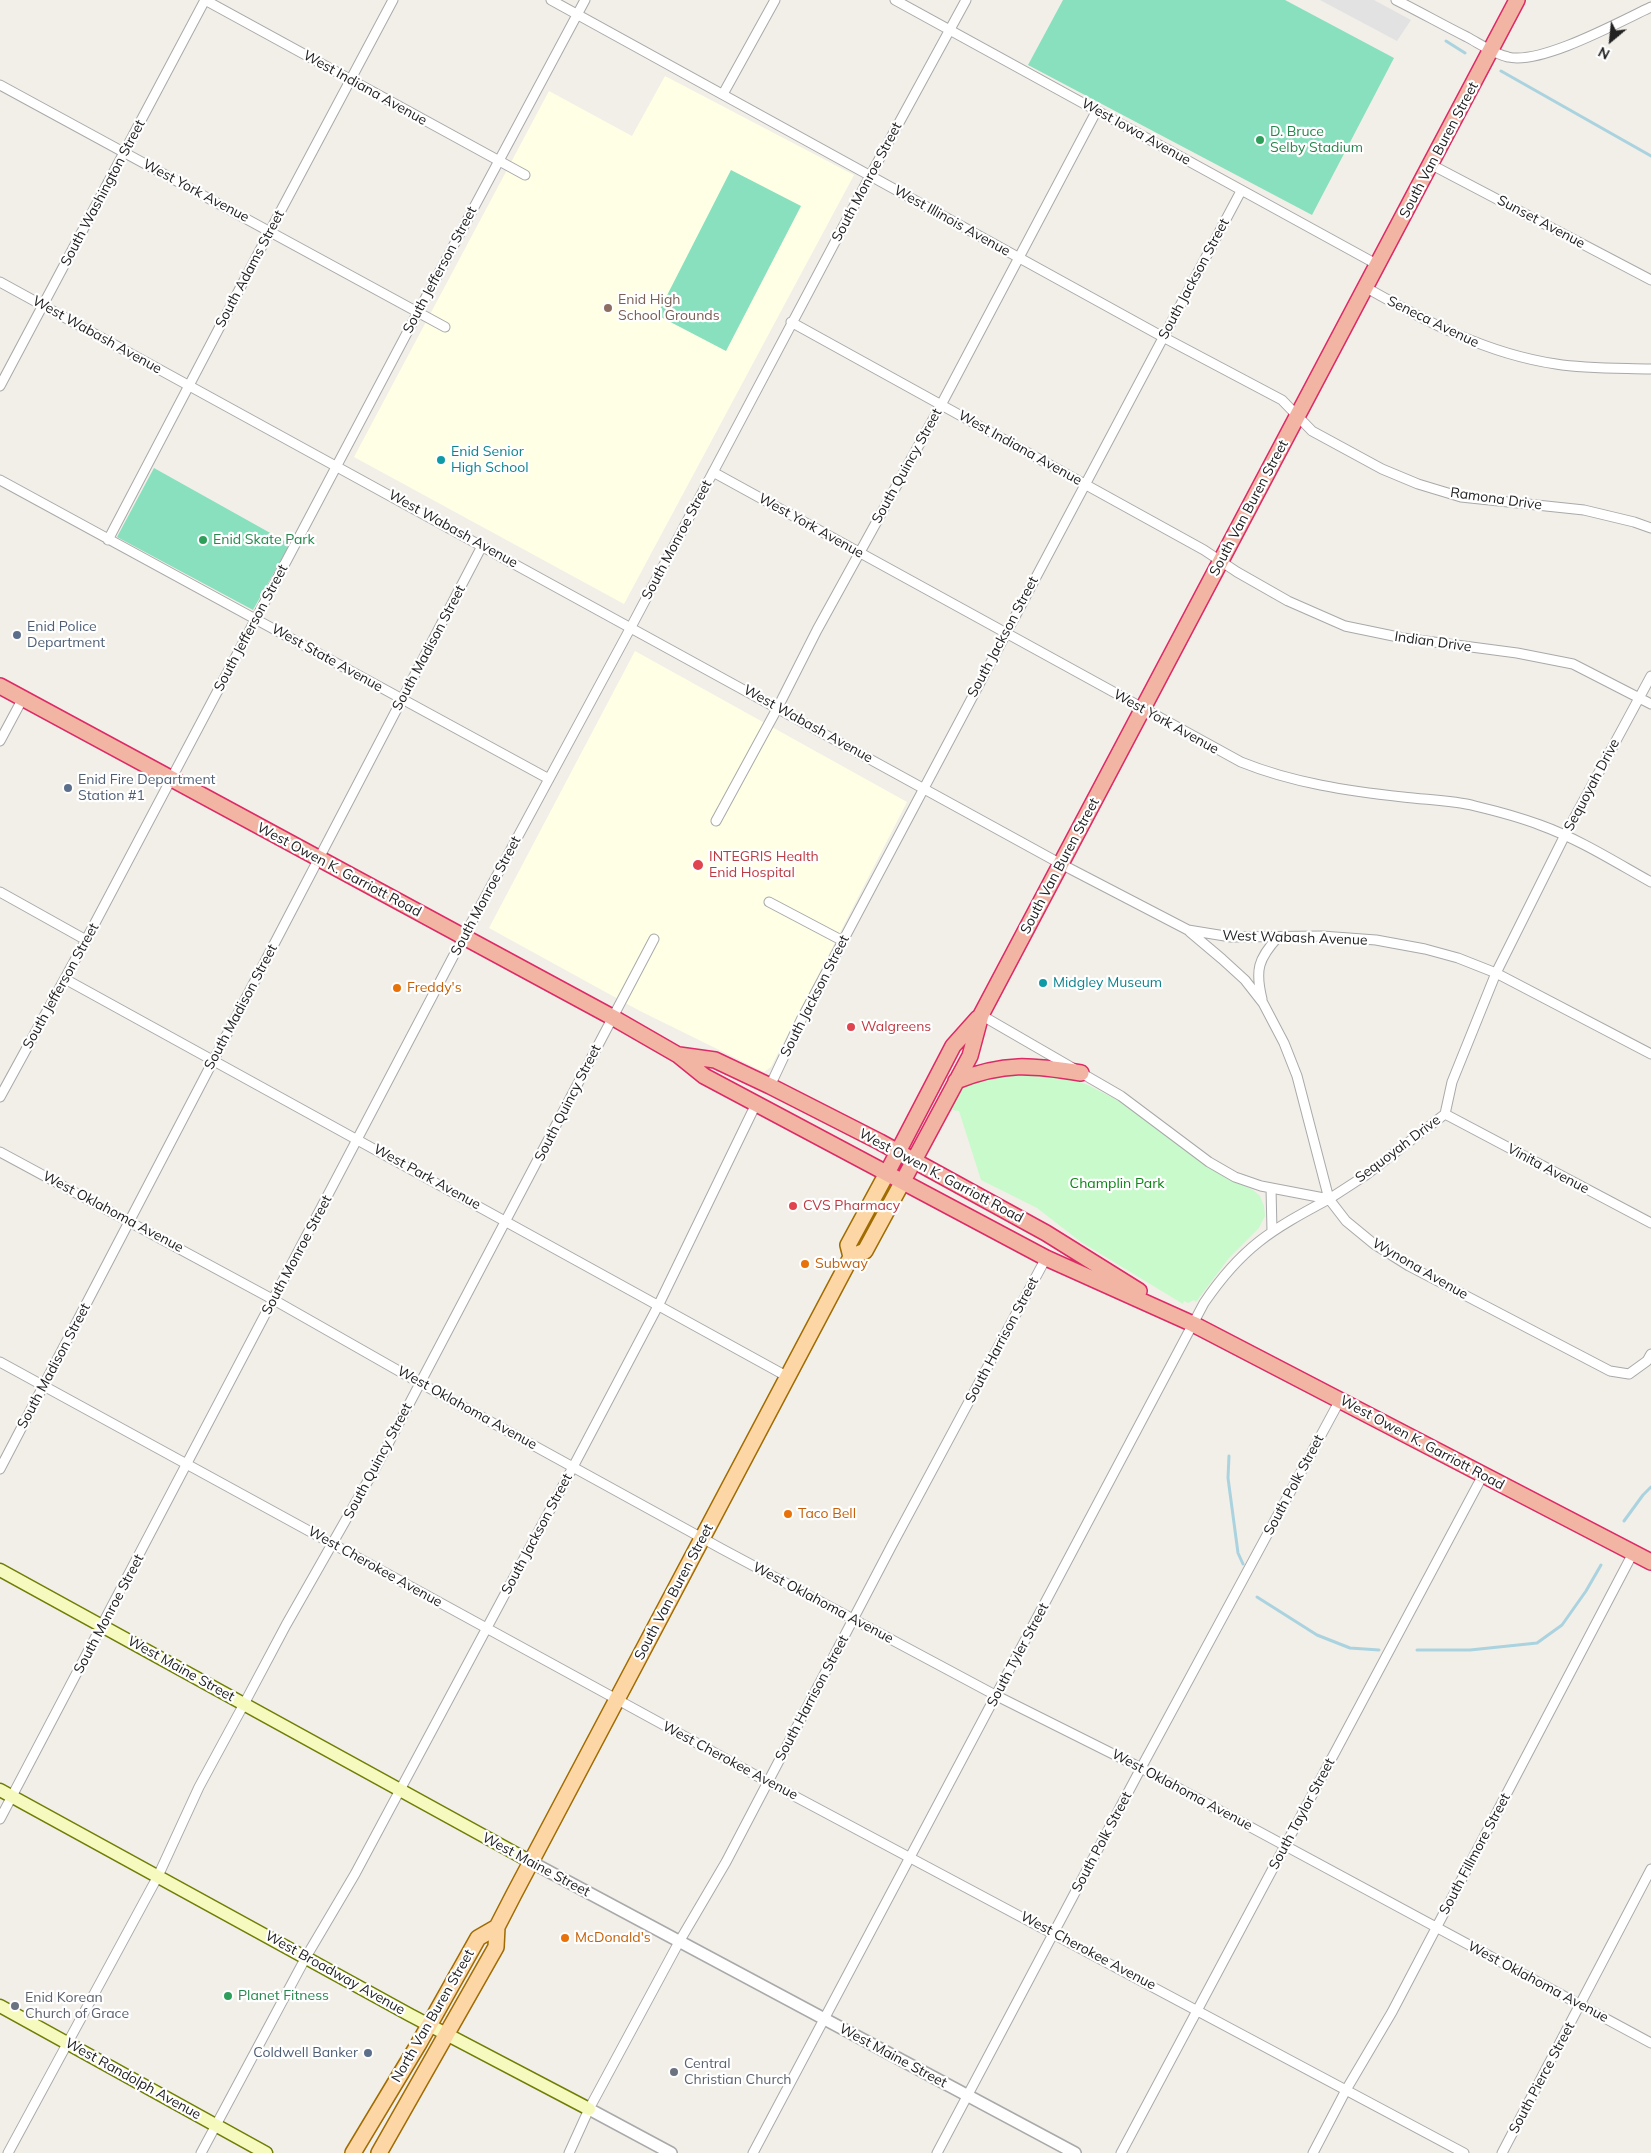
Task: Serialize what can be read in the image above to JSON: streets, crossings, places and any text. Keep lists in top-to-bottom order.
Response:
{
  "streets": {
    "highway": ["South Van Buren Street", "West Owen K. Garriott Road"],
    "main road": [
      "West Maine Street",
      "West Broadway Avenue",
      "North Van Buren Street",
      "West Randolph Avenue"
    ],
    "street": [
      "West Indiana Avenue",
      "West Iowa Avenue",
      "South Monroe Street",
      "West York Avenue",
      "South Washington Street",
      "West Illinois Avenue",
      "Sunset Avenue",
      "South Adams Street",
      "South Jefferson Street",
      "South Jackson Street",
      "Seneca Avenue",
      "West Wabash Avenue",
      "South Quincy Street",
      "Ramona Drive",
      "Indian Drive",
      "South Madison Street",
      "West State Avenue",
      "Sequoyah Drive",
      "Vinita Avenue",
      "West Park Avenue",
      "West Oklahoma Avenue",
      "Wynona Avenue",
      "South Harrison Street",
      "South Polk Street",
      "West Cherokee Avenue",
      "South Tyler Street",
      "South Taylor Street",
      "South Fillmore Street",
      "South Pierce Street"
    ]
  },
  "crossings": [
    ["West Indiana Avenue", "South Van Buren Street"],
    ["West Indiana Avenue", "South Monroe Street"],
    ["West Indiana Avenue", "South Washington Street"],
    ["West Indiana Avenue", "South Adams Street"],
    ["West Indiana Avenue", "South Jefferson Street"],
    ["West Indiana Avenue", "South Jackson Street"],
    ["West Indiana Avenue", "South Quincy Street"],
    ["West Indiana Avenue", "Indian Drive"],
    ["West Iowa Avenue", "South Van Buren Street"],
    ["West Iowa Avenue", "South Monroe Street"],
    ["West Iowa Avenue", "South Jackson Street"],
    ["West Iowa Avenue", "South Quincy Street"],
    ["South Van Buren Street", "West York Avenue"],
    ["South Van Buren Street", "West Illinois Avenue"],
    ["South Van Buren Street", "Sunset Avenue"],
    ["South Van Buren Street", "Seneca Avenue"],
    ["South Van Buren Street", "West Wabash Avenue"],
    ["South Van Buren Street", "Ramona Drive"],
    ["South Van Buren Street", "Indian Drive"],
    ["South Van Buren Street", "West Owen K. Garriott Road"],
    ["South Van Buren Street", "West Park Avenue"],
    ["South Van Buren Street", "West Oklahoma Avenue"],
    ["South Van Buren Street", "West Cherokee Avenue"],
    ["South Van Buren Street", "West Maine Street"],
    ["South Van Buren Street", "North Van Buren Street"],
    ["South Monroe Street", "West York Avenue"],
    ["South Monroe Street", "West Illinois Avenue"],
    ["South Monroe Street", "West Wabash Avenue"],
    ["South Monroe Street", "West State Avenue"],
    ["South Monroe Street", "West Owen K. Garriott Road"],
    ["South Monroe Street", "West Park Avenue"],
    ["South Monroe Street", "West Oklahoma Avenue"],
    ["South Monroe Street", "West Cherokee Avenue"],
    ["South Monroe Street", "West Maine Street"],
    ["South Monroe Street", "West Broadway Avenue"],
    ["West York Avenue", "South Washington Street"],
    ["West York Avenue", "South Adams Street"],
    ["West York Avenue", "South Jefferson Street"],
    ["West York Avenue", "South Jackson Street"],
    ["West York Avenue", "South Quincy Street"],
    ["West York Avenue", "Sequoyah Drive"],
    ["South Washington Street", "West Wabash Avenue"],
    ["West Illinois Avenue", "South Jefferson Street"],
    ["West Illinois Avenue", "South Jackson Street"],
    ["West Illinois Avenue", "South Quincy Street"],
    ["West Illinois Avenue", "Ramona Drive"],
    ["South Adams Street", "West Wabash Avenue"],
    ["South Adams Street", "West State Avenue"],
    ["South Jefferson Street", "West Wabash Avenue"],
    ["South Jefferson Street", "West State Avenue"],
    ["South Jefferson Street", "West Owen K. Garriott Road"],
    ["South Jefferson Street", "West Park Avenue"],
    ["South Jackson Street", "West Wabash Avenue"],
    ["South Jackson Street", "West Owen K. Garriott Road"],
    ["South Jackson Street", "West Park Avenue"],
    ["South Jackson Street", "West Oklahoma Avenue"],
    ["South Jackson Street", "West Cherokee Avenue"],
    ["South Jackson Street", "West Maine Street"],
    ["South Jackson Street", "West Broadway Avenue"],
    ["South Jackson Street", "West Randolph Avenue"],
    ["West Wabash Avenue", "South Quincy Street"],
    ["West Wabash Avenue", "South Madison Street"],
    ["West Wabash Avenue", "Sequoyah Drive"],
    ["West Wabash Avenue", "Wynona Avenue"],
    ["South Quincy Street", "West Owen K. Garriott Road"],
    ["South Quincy Street", "West Park Avenue"],
    ["South Quincy Street", "West Oklahoma Avenue"],
    ["South Quincy Street", "West Cherokee Avenue"],
    ["South Quincy Street", "West Maine Street"],
    ["South Quincy Street", "West Broadway Avenue"],
    ["South Quincy Street", "West Randolph Avenue"],
    ["Indian Drive", "Sequoyah Drive"],
    ["South Madison Street", "West State Avenue"],
    ["South Madison Street", "West Owen K. Garriott Road"],
    ["South Madison Street", "West Park Avenue"],
    ["South Madison Street", "West Oklahoma Avenue"],
    ["South Madison Street", "West Cherokee Avenue"],
    ["Sequoyah Drive", "Vinita Avenue"],
    ["Sequoyah Drive", "Wynona Avenue"],
    ["Sequoyah Drive", "South Tyler Street"],
    ["West Owen K. Garriott Road", "South Harrison Street"],
    ["West Owen K. Garriott Road", "South Polk Street"],
    ["West Owen K. Garriott Road", "South Tyler Street"],
    ["West Owen K. Garriott Road", "South Taylor Street"],
    ["West Owen K. Garriott Road", "South Fillmore Street"],
    ["West Oklahoma Avenue", "South Harrison Street"],
    ["West Oklahoma Avenue", "South Polk Street"],
    ["West Oklahoma Avenue", "South Tyler Street"],
    ["West Oklahoma Avenue", "South Taylor Street"],
    ["West Oklahoma Avenue", "South Fillmore Street"],
    ["West Oklahoma Avenue", "South Pierce Street"],
    ["Wynona Avenue", "South Tyler Street"],
    ["South Harrison Street", "West Cherokee Avenue"],
    ["South Harrison Street", "West Maine Street"],
    ["South Harrison Street", "West Broadway Avenue"],
    ["South Polk Street", "West Cherokee Avenue"],
    ["South Polk Street", "West Maine Street"],
    ["West Cherokee Avenue", "South Tyler Street"],
    ["West Cherokee Avenue", "South Taylor Street"],
    ["West Cherokee Avenue", "South Fillmore Street"],
    ["South Tyler Street", "West Maine Street"],
    ["West Broadway Avenue", "North Van Buren Street"]
  ],
  "parks": ["Champlin Park"],
  "places": [
    "D. Bruce Selby Stadium",
    "Enid High School Grounds",
    "Enid Senior High School",
    "Enid Skate Park",
    "Enid Police Department",
    "Enid Fire Department Station #1",
    "INTEGRIS Health Enid Hospital",
    "Midgley Museum",
    "Freddy's",
    "Walgreens",
    "CVS Pharmacy",
    "Subway",
    "Taco Bell",
    "McDonald's",
    "Planet Fitness",
    "Enid Korean Church of Grace",
    "Coldwell Banker",
    "Central Christian Church"
  ],
  "north": "bottom left"
}
